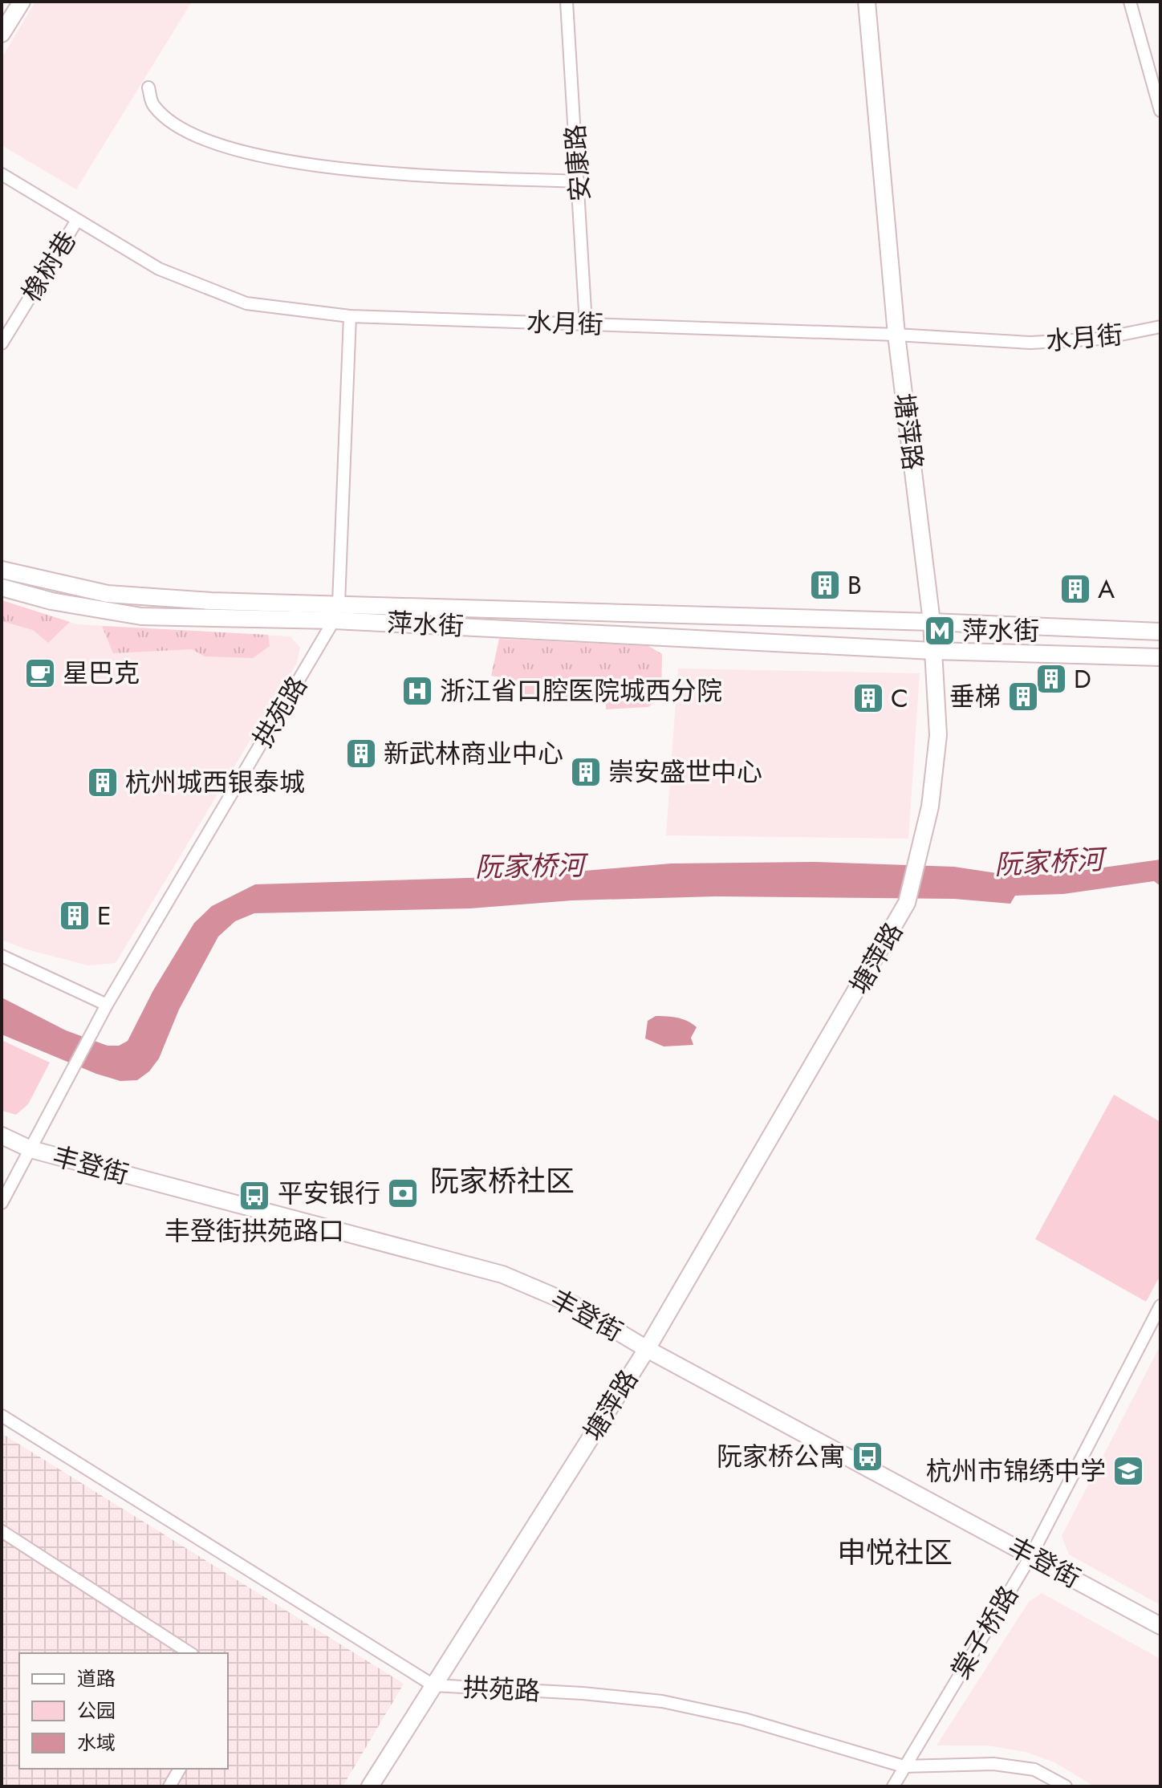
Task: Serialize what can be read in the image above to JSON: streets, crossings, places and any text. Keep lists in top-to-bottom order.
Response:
{
  "streets": {
    "street": [
      "安康路",
      "橡树巷",
      "水月街",
      "塘萍路",
      "萍水街",
      "拱苑路",
      "丰登街",
      "棠子桥路"
    ]
  },
  "crossings": [
    ["安康路", "水月街"],
    ["橡树巷", "水月街"],
    ["水月街", "塘萍路"],
    ["水月街", "拱苑路"],
    ["塘萍路", "萍水街"],
    ["塘萍路", "拱苑路"],
    ["塘萍路", "丰登街"],
    ["萍水街", "拱苑路"],
    ["拱苑路", "丰登街"],
    ["拱苑路", "棠子桥路"],
    ["丰登街", "棠子桥路"]
  ],
  "districts": ["阮家桥社区", "申悦社区"],
  "water": ["阮家桥河"],
  "places": {
    "building": [
      "B",
      "A",
      "D",
      "垂梯",
      "C",
      "新武林商业中心",
      "崇安盛世中心",
      "杭州城西银泰城",
      "E"
    ],
    "metro station": ["萍水街"],
    "cafe": ["星巴克"],
    "hospital": ["浙江省口腔医院城西分院"],
    "bank": ["平安银行"],
    "bus stop": ["丰登街拱苑路口", "阮家桥公寓"],
    "school or university": ["杭州市锦绣中学"]
  },
  "legend": ["道路", "公园", "水域"]
}
